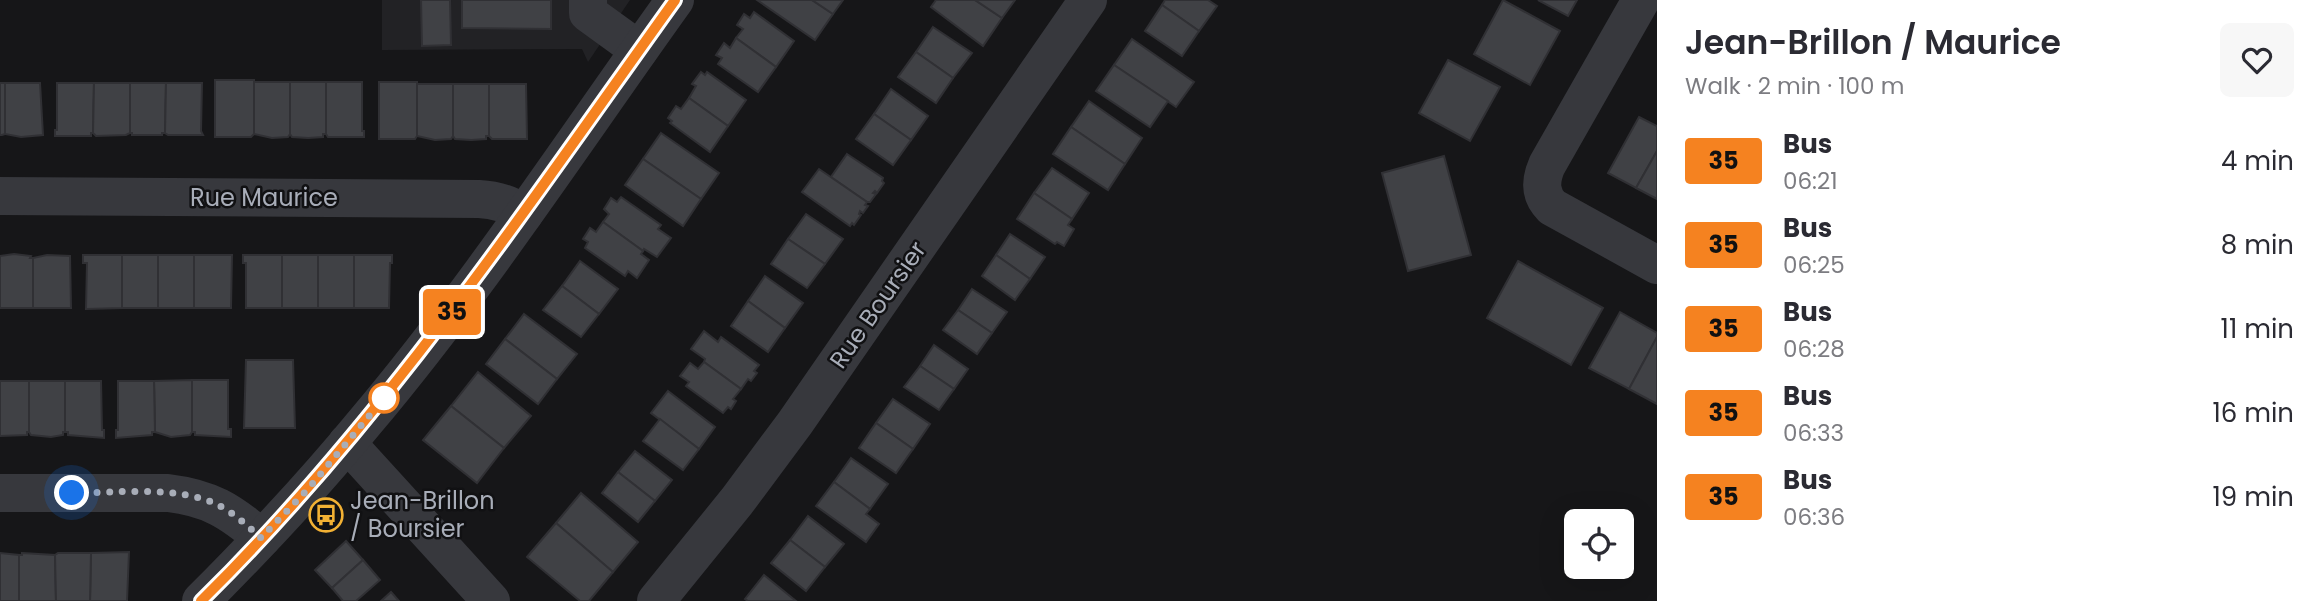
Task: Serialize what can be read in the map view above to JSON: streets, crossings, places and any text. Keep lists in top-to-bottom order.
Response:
{
  "streets": {
    "street": ["Rue Maurice", "Rue Boursier"]
  },
  "places": {
    "bus stop": ["Jean-Brillon / Boursier"]
  },
  "lines": ["bus line 35"],
  "page": {
    "on_map": "35",
    "heading": ["Jean-Brillon / Maurice", "Walk · 2 min · 100 m"],
    "list": [
      {
        "mark": "35",
        "name": "Bus",
        "note": "06:21",
        "value": "4 min"
      },
      {
        "mark": "35",
        "name": "Bus",
        "note": "06:25",
        "value": "8 min"
      },
      {
        "mark": "35",
        "name": "Bus",
        "note": "06:28",
        "value": "11 min"
      },
      {
        "mark": "35",
        "name": "Bus",
        "note": "06:33",
        "value": "16 min"
      },
      {
        "mark": "35",
        "name": "Bus",
        "note": "06:36",
        "value": "19 min"
      }
    ]
  }
}
